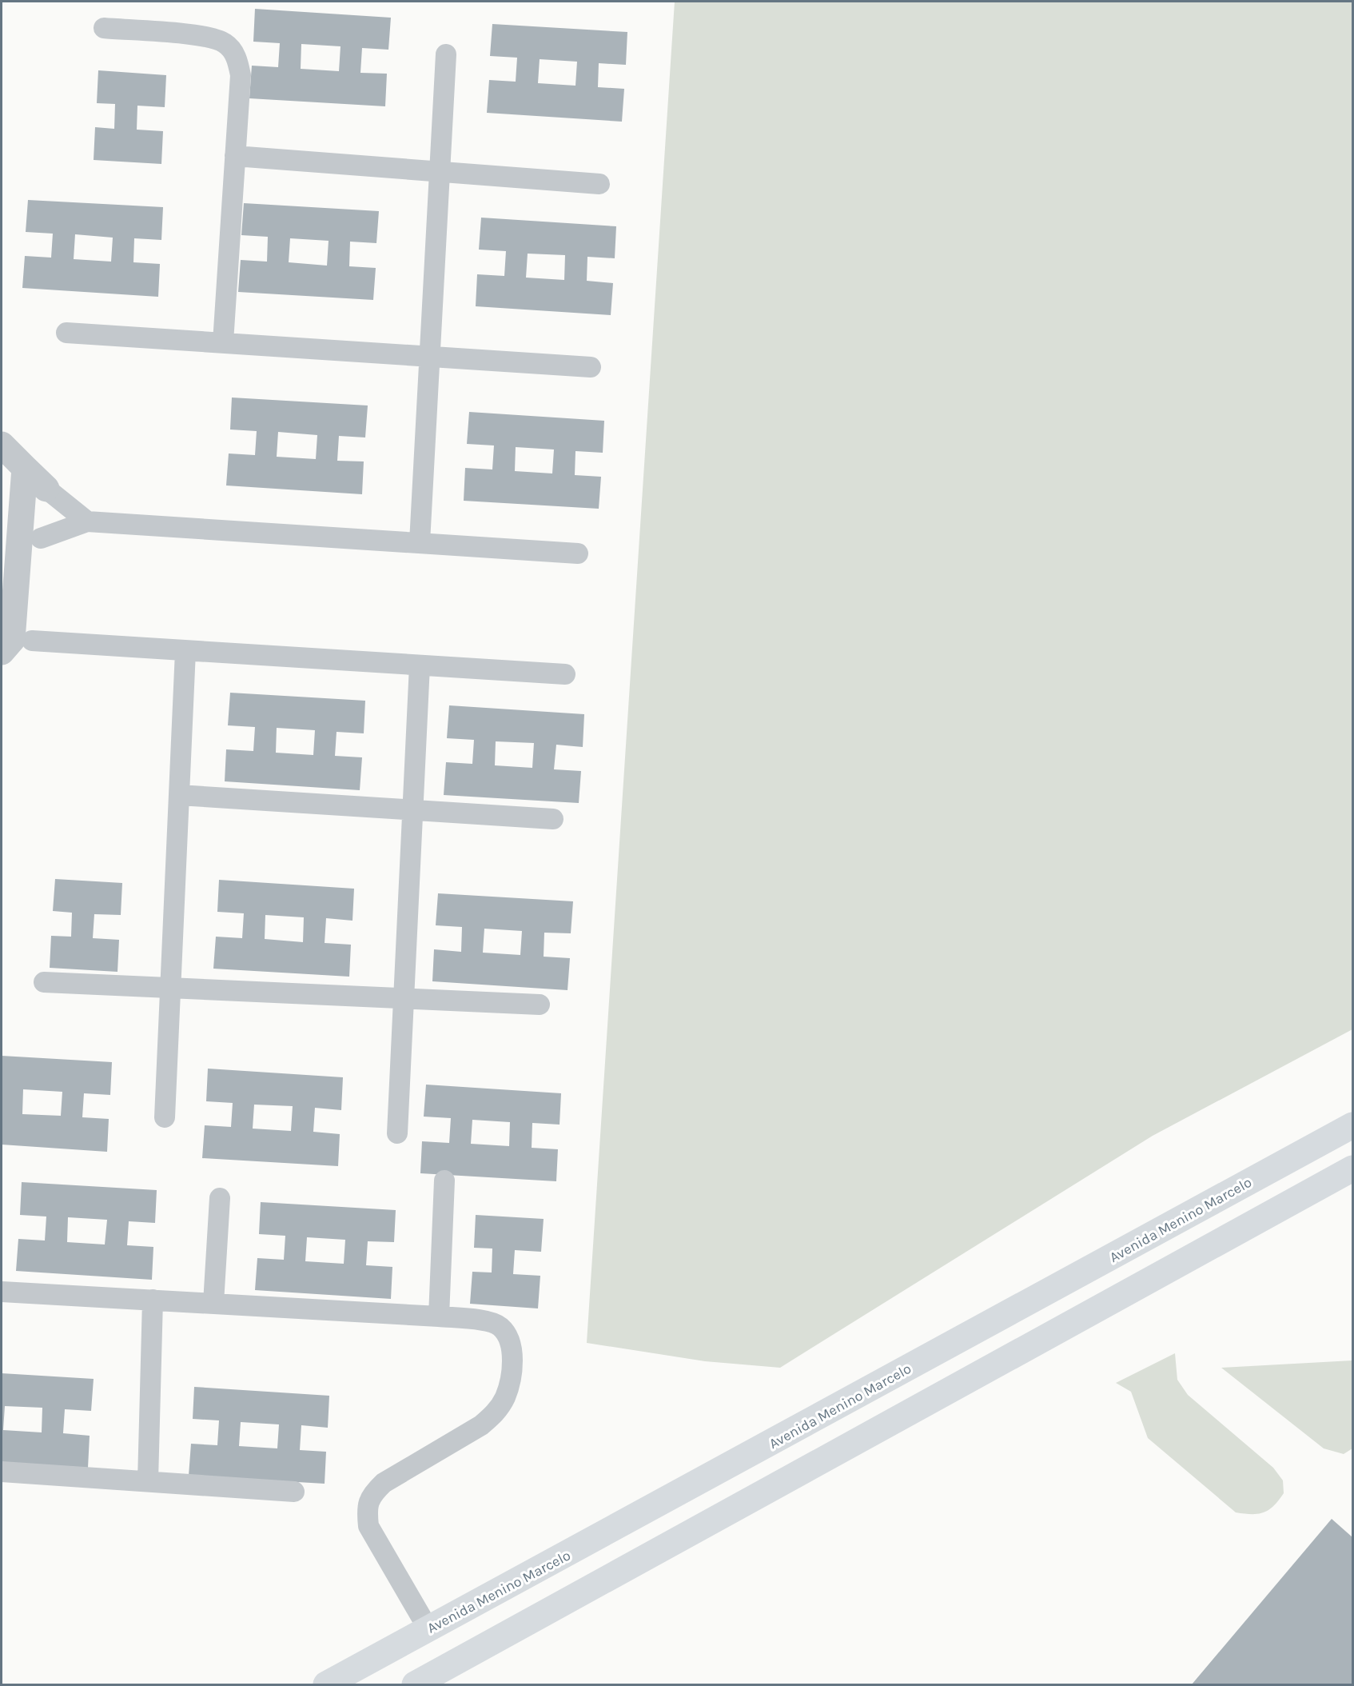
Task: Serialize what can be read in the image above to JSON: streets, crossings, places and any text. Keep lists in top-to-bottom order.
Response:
{
  "streets": {
    "main road": ["Avenida Menino Marcelo"]
  }
}
